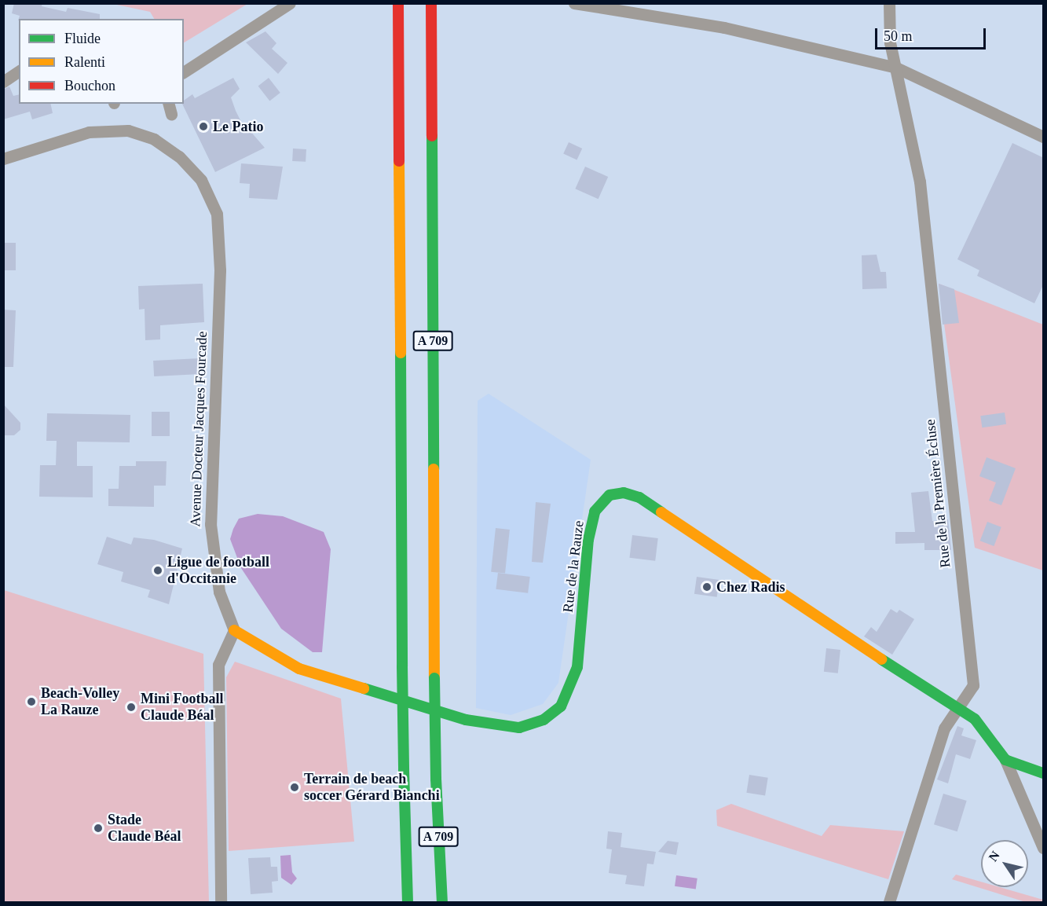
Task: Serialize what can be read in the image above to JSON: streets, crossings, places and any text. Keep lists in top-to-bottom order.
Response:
{
  "streets": {
    "main road": ["A 709", "Rue de la Rauze"],
    "street": ["Avenue Docteur Jacques Fourcade", "Rue de la Première Écluse"]
  },
  "crossings": [
    ["Avenue Docteur Jacques Fourcade", "Rue de la Rauze"],
    ["Rue de la Première Écluse", "Rue de la Rauze"]
  ],
  "places": [
    "Le Patio",
    "Ligue de football d'Occitanie",
    "Chez Radis",
    "Beach-Volley La Rauze",
    "Mini Football Claude Béal",
    "Terrain de beach soccer Gérard Bianchi",
    "Stade Claude Béal"
  ],
  "legend": ["Fluide", "Ralenti", "Bouchon"],
  "scale_bar": "50 m",
  "north": "top left"
}
